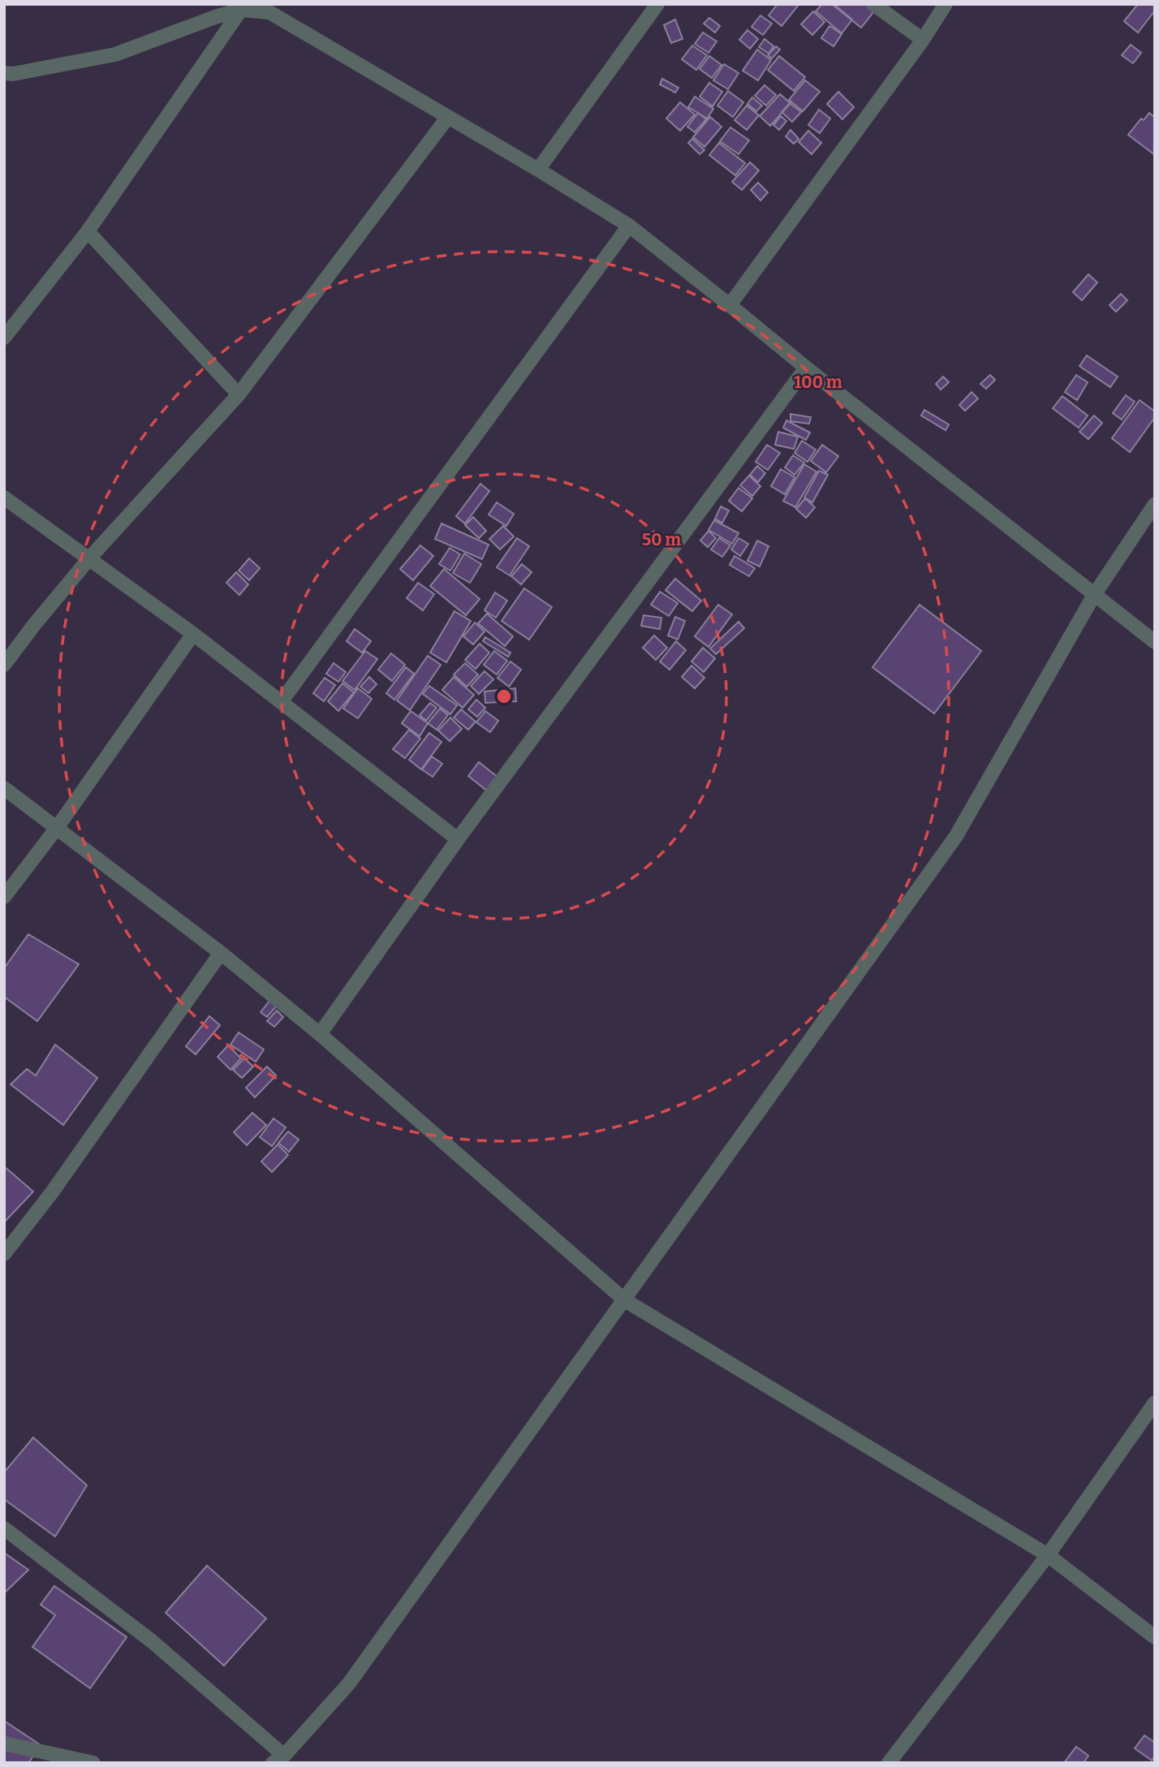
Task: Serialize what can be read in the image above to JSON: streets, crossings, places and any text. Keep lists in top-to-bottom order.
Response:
{
  "rings": ["100 m", "50 m"]
}
